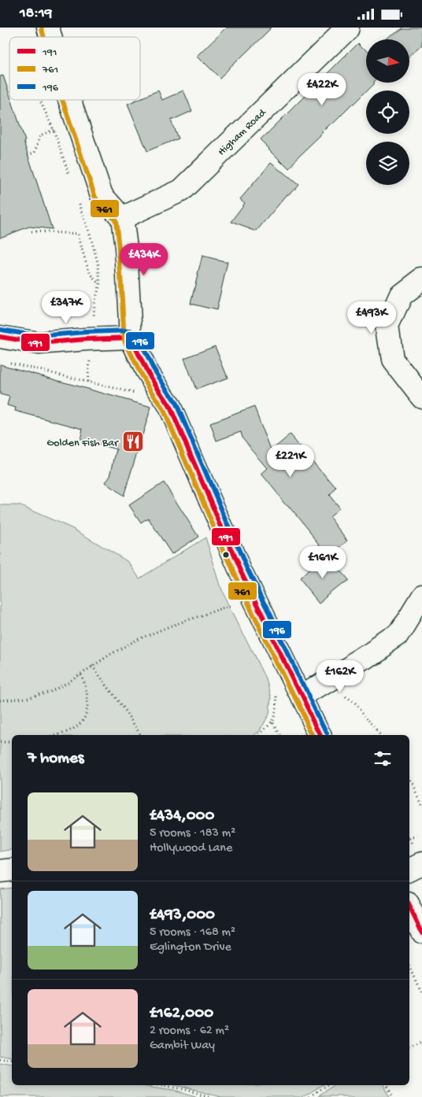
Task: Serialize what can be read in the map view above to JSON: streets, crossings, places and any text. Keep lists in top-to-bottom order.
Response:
{
  "streets": {
    "main road": ["Higham Road"]
  },
  "places": {
    "restaurant": ["Golden Fish Bar"]
  },
  "lines": ["transit line 761", "transit line 196", "transit line 191"],
  "legend": ["191", "761", "196"],
  "north": "right",
  "page": {
    "status": "18:19",
    "price": [
      "£422K",
      "£434K",
      "£347K",
      "£493K",
      "£221K",
      "£161K",
      "£162K"
    ],
    "heading": "7 homes",
    "list": [
      {
        "name": "£434,000",
        "note": "5 rooms · 183 m² · Hollywood Lane"
      },
      {
        "name": "£493,000",
        "note": "5 rooms · 168 m² · Eglington Drive"
      },
      {
        "name": "£162,000",
        "note": "2 rooms · 62 m² · Gambit Way"
      }
    ]
  }
}
